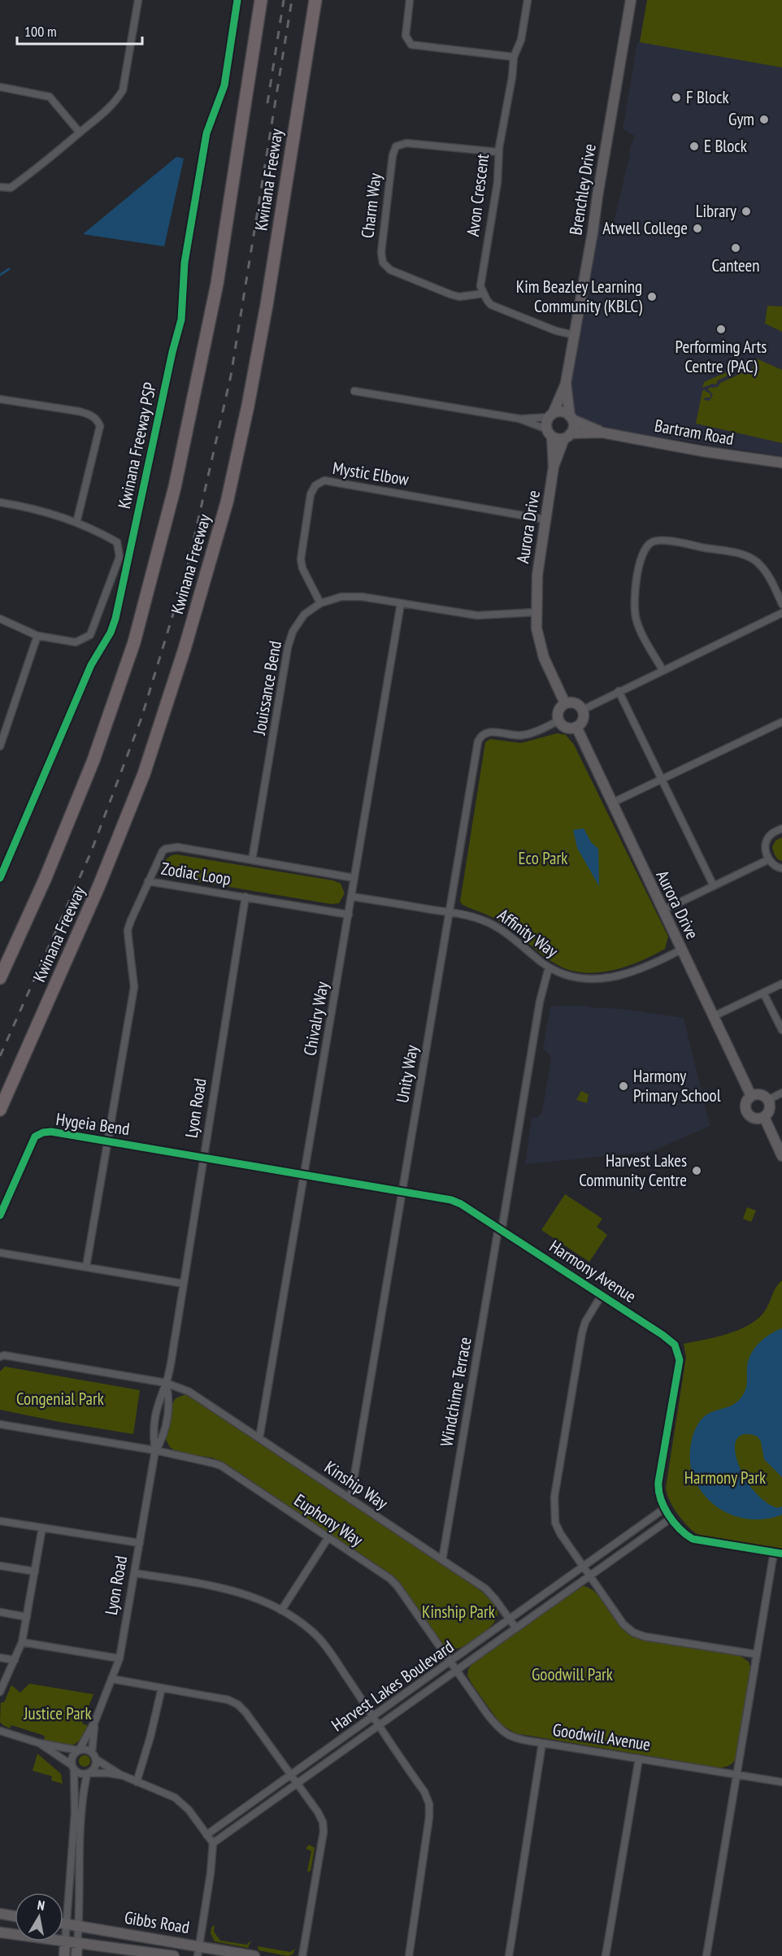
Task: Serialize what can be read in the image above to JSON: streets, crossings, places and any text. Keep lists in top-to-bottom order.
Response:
{
  "streets": {
    "highway": ["Kwinana Freeway"],
    "street": [
      "Brenchley Drive",
      "Avon Crescent",
      "Charm Way",
      "Bartram Road",
      "Mystic Elbow",
      "Aurora Drive",
      "Jouissance Bend",
      "Zodiac Loop",
      "Affinity Way",
      "Chivalry Way",
      "Unity Way",
      "Lyon Road",
      "Hygeia Bend",
      "Harmony Avenue",
      "Windchime Terrace",
      "Kinship Way",
      "Euphony Way",
      "Harvest Lakes Boulevard",
      "Goodwill Avenue",
      "Gibbs Road"
    ],
    "cycle path": ["Kwinana Freeway PSP"]
  },
  "crossings": [
    ["Brenchley Drive", "Bartram Road"],
    ["Brenchley Drive", "Aurora Drive"],
    ["Avon Crescent", "Charm Way"],
    ["Bartram Road", "Aurora Drive"],
    ["Mystic Elbow", "Aurora Drive"],
    ["Mystic Elbow", "Jouissance Bend"],
    ["Aurora Drive", "Jouissance Bend"],
    ["Aurora Drive", "Affinity Way"],
    ["Aurora Drive", "Unity Way"],
    ["Jouissance Bend", "Zodiac Loop"],
    ["Jouissance Bend", "Chivalry Way"],
    ["Zodiac Loop", "Chivalry Way"],
    ["Zodiac Loop", "Lyon Road"],
    ["Affinity Way", "Chivalry Way"],
    ["Affinity Way", "Unity Way"],
    ["Affinity Way", "Windchime Terrace"],
    ["Chivalry Way", "Harmony Avenue"],
    ["Chivalry Way", "Kinship Way"],
    ["Unity Way", "Harmony Avenue"],
    ["Unity Way", "Kinship Way"],
    ["Lyon Road", "Hygeia Bend"],
    ["Lyon Road", "Harmony Avenue"],
    ["Lyon Road", "Kinship Way"],
    ["Lyon Road", "Euphony Way"],
    ["Hygeia Bend", "Harmony Avenue"],
    ["Harmony Avenue", "Windchime Terrace"],
    ["Harmony Avenue", "Harvest Lakes Boulevard"],
    ["Windchime Terrace", "Kinship Way"],
    ["Kinship Way", "Harvest Lakes Boulevard"],
    ["Euphony Way", "Harvest Lakes Boulevard"],
    ["Euphony Way", "Goodwill Avenue"],
    ["Harvest Lakes Boulevard", "Goodwill Avenue"]
  ],
  "parks": [
    "Eco Park",
    "Congenial Park",
    "Harmony Park",
    "Kinship Park",
    "Goodwill Park",
    "Justice Park"
  ],
  "places": [
    "F Block",
    "Gym",
    "E Block",
    "Library",
    "Atwell College",
    "Canteen",
    "Kim Beazley Learning Community (KBLC)",
    "Performing Arts Centre (PAC)",
    "Harmony Primary School",
    "Harvest Lakes Community Centre"
  ],
  "scale_bar": "100 m",
  "north": "top"
}
